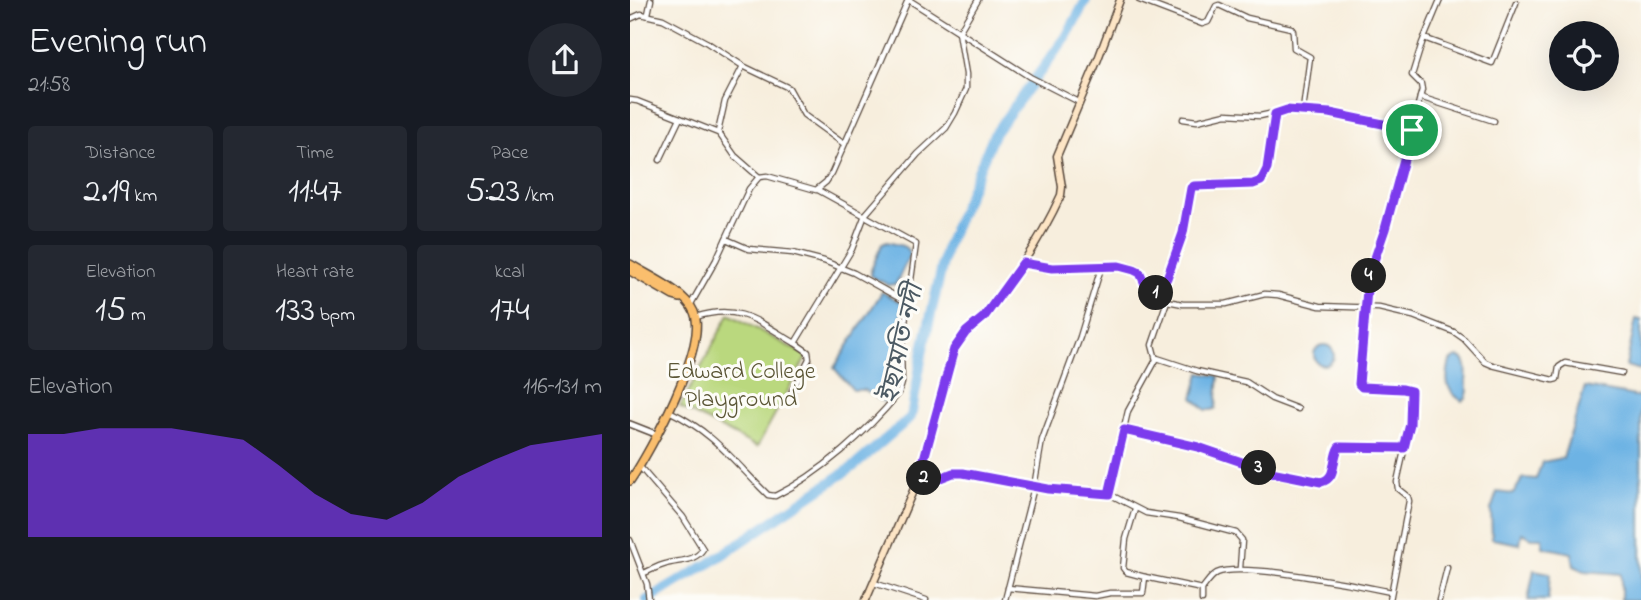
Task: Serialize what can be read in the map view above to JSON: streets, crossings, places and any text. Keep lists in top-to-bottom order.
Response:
{
  "water": ["ইছামতি নদী"],
  "parks": ["Edward College Playground"],
  "page": {
    "heading": ["Evening run", "21:58"],
    "stats": [
      ["Distance", "2.19 km"],
      ["Time", "11:47"],
      ["Pace", "5:23 /km"],
      ["Elevation", "15 m"],
      ["Heart rate", "133 bpm"],
      ["kcal", "174"]
    ],
    "pins": [
      "4",
      "1",
      "3",
      "2"
    ],
    "chart": ["Elevation", "116–131 m"]
  }
}
